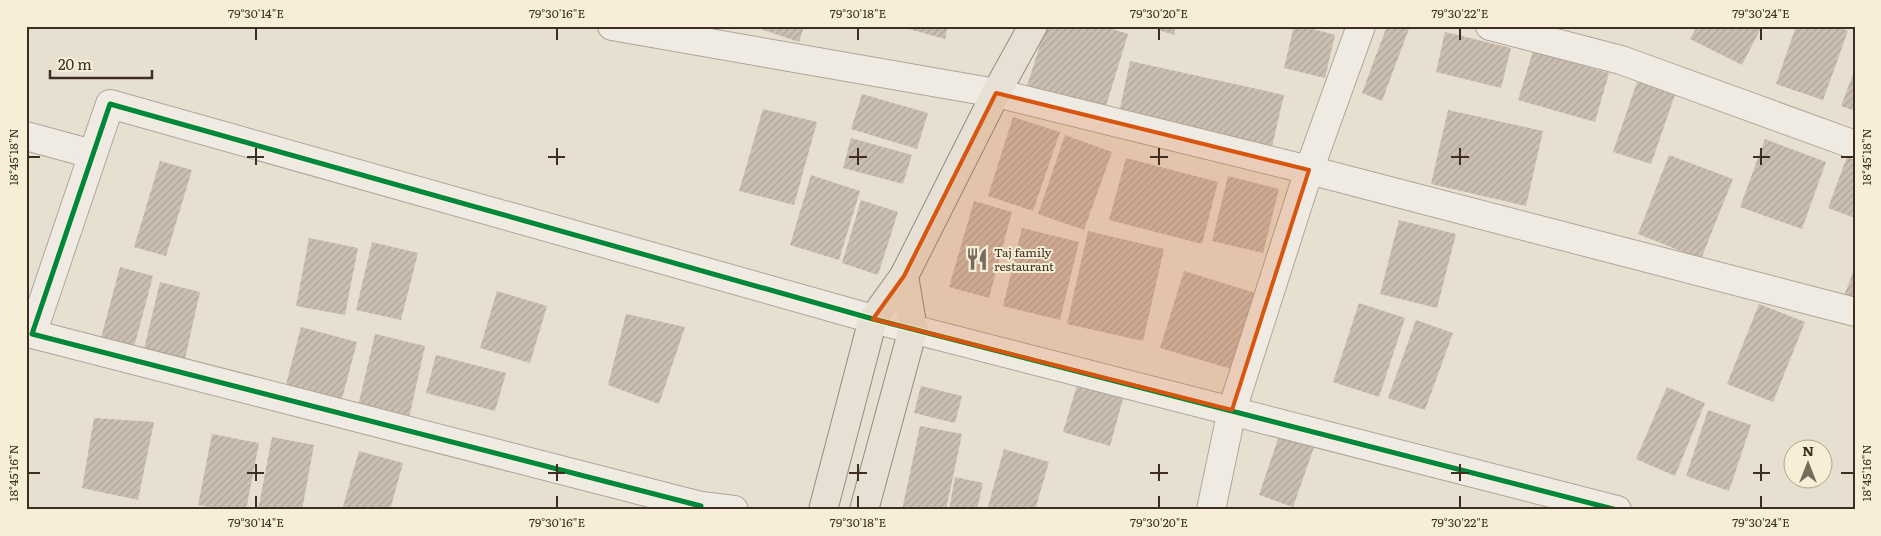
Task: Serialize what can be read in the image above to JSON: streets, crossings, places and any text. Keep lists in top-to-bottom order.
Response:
{
  "places": {
    "restaurant": ["Taj family restaurant"]
  },
  "scale_bar": "20 m",
  "north": "top",
  "coordinates": [
    "79°30'14\"E",
    "79°30'16\"E",
    "79°30'18\"E",
    "79°30'20\"E",
    "79°30'22\"E",
    "79°30'24\"E",
    "18°45'18\"N",
    "18°45'16\"N"
  ]
}
